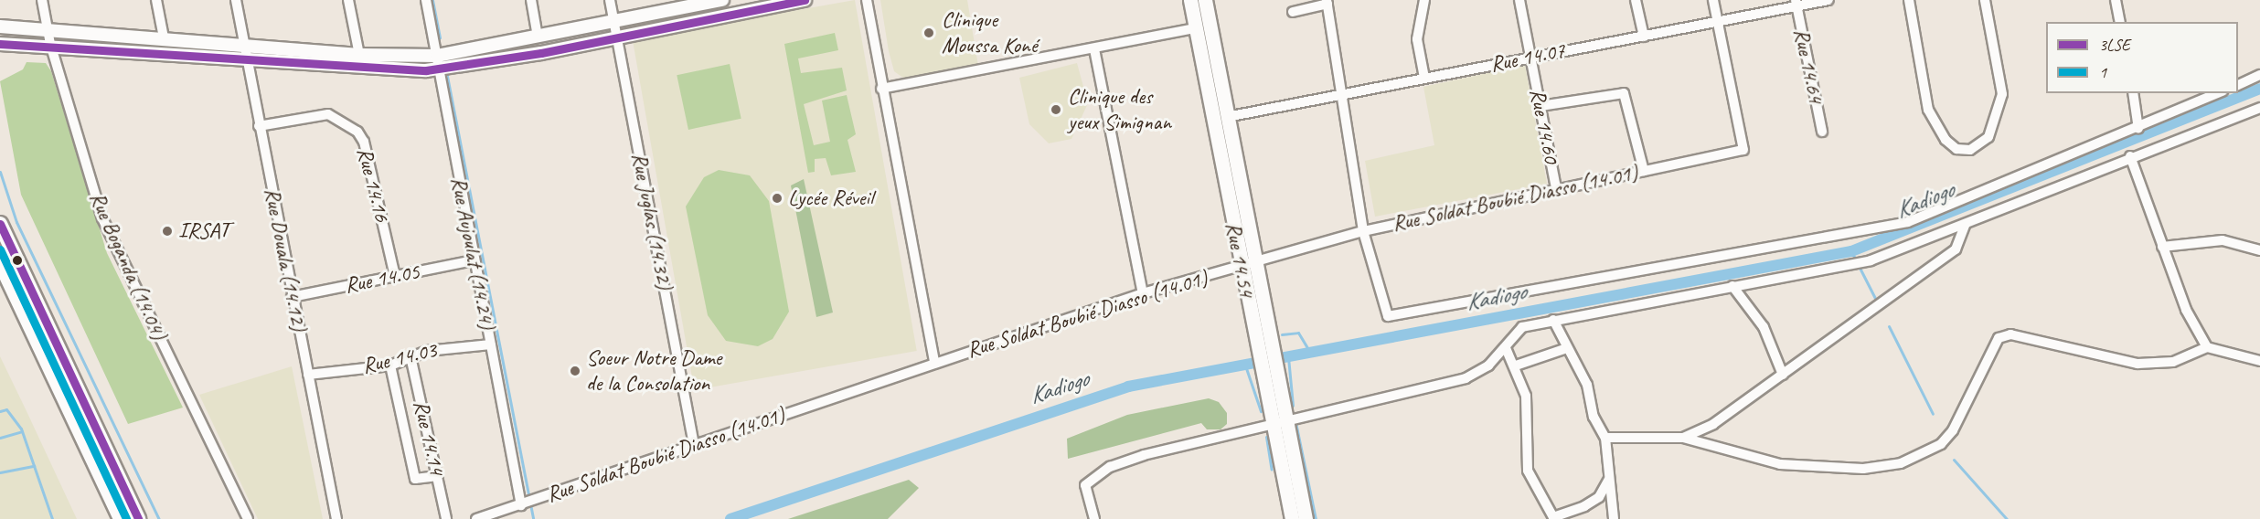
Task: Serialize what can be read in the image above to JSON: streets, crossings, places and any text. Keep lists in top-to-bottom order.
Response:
{
  "streets": {
    "main road": ["Rue 14.54"],
    "street": [
      "Rue 14.07",
      "Rue 14.64",
      "Rue 14.60",
      "Rue 14.16",
      "Rue Soldat Boubié Diasso (14.01)",
      "Rue Juglas (14.32)",
      "Rue Aujoulat (14.24)",
      "Rue Douala (14.12)",
      "Rue Boganda (14.04)",
      "Rue 14.05",
      "Rue 14.03",
      "Rue 14.14"
    ]
  },
  "crossings": [
    ["Rue 14.07", "Rue 14.64"],
    ["Rue 14.07", "Rue 14.60"],
    ["Rue 14.07", "Rue Soldat Boubié Diasso (14.01)"],
    ["Rue 14.60", "Rue Soldat Boubié Diasso (14.01)"],
    ["Rue 14.16", "Rue Douala (14.12)"],
    ["Rue 14.16", "Rue 14.05"],
    ["Rue Soldat Boubié Diasso (14.01)", "Rue Juglas (14.32)"],
    ["Rue Soldat Boubié Diasso (14.01)", "Rue Aujoulat (14.24)"],
    ["Rue Soldat Boubié Diasso (14.01)", "Rue 14.54"],
    ["Rue Aujoulat (14.24)", "Rue 14.05"],
    ["Rue Aujoulat (14.24)", "Rue 14.03"],
    ["Rue Douala (14.12)", "Rue 14.05"],
    ["Rue Douala (14.12)", "Rue 14.03"],
    ["Rue 14.03", "Rue 14.14"]
  ],
  "water": ["Kadiogo"],
  "places": [
    "Clinique Moussa Koné",
    "Clinique des yeux Simignan",
    "Lycée Réveil",
    "IRSAT",
    "Soeur Notre Dame de la Consolation"
  ],
  "lines": ["transit line 3LSE", "transit line 1"],
  "legend": ["3LSE", "1"]
}
